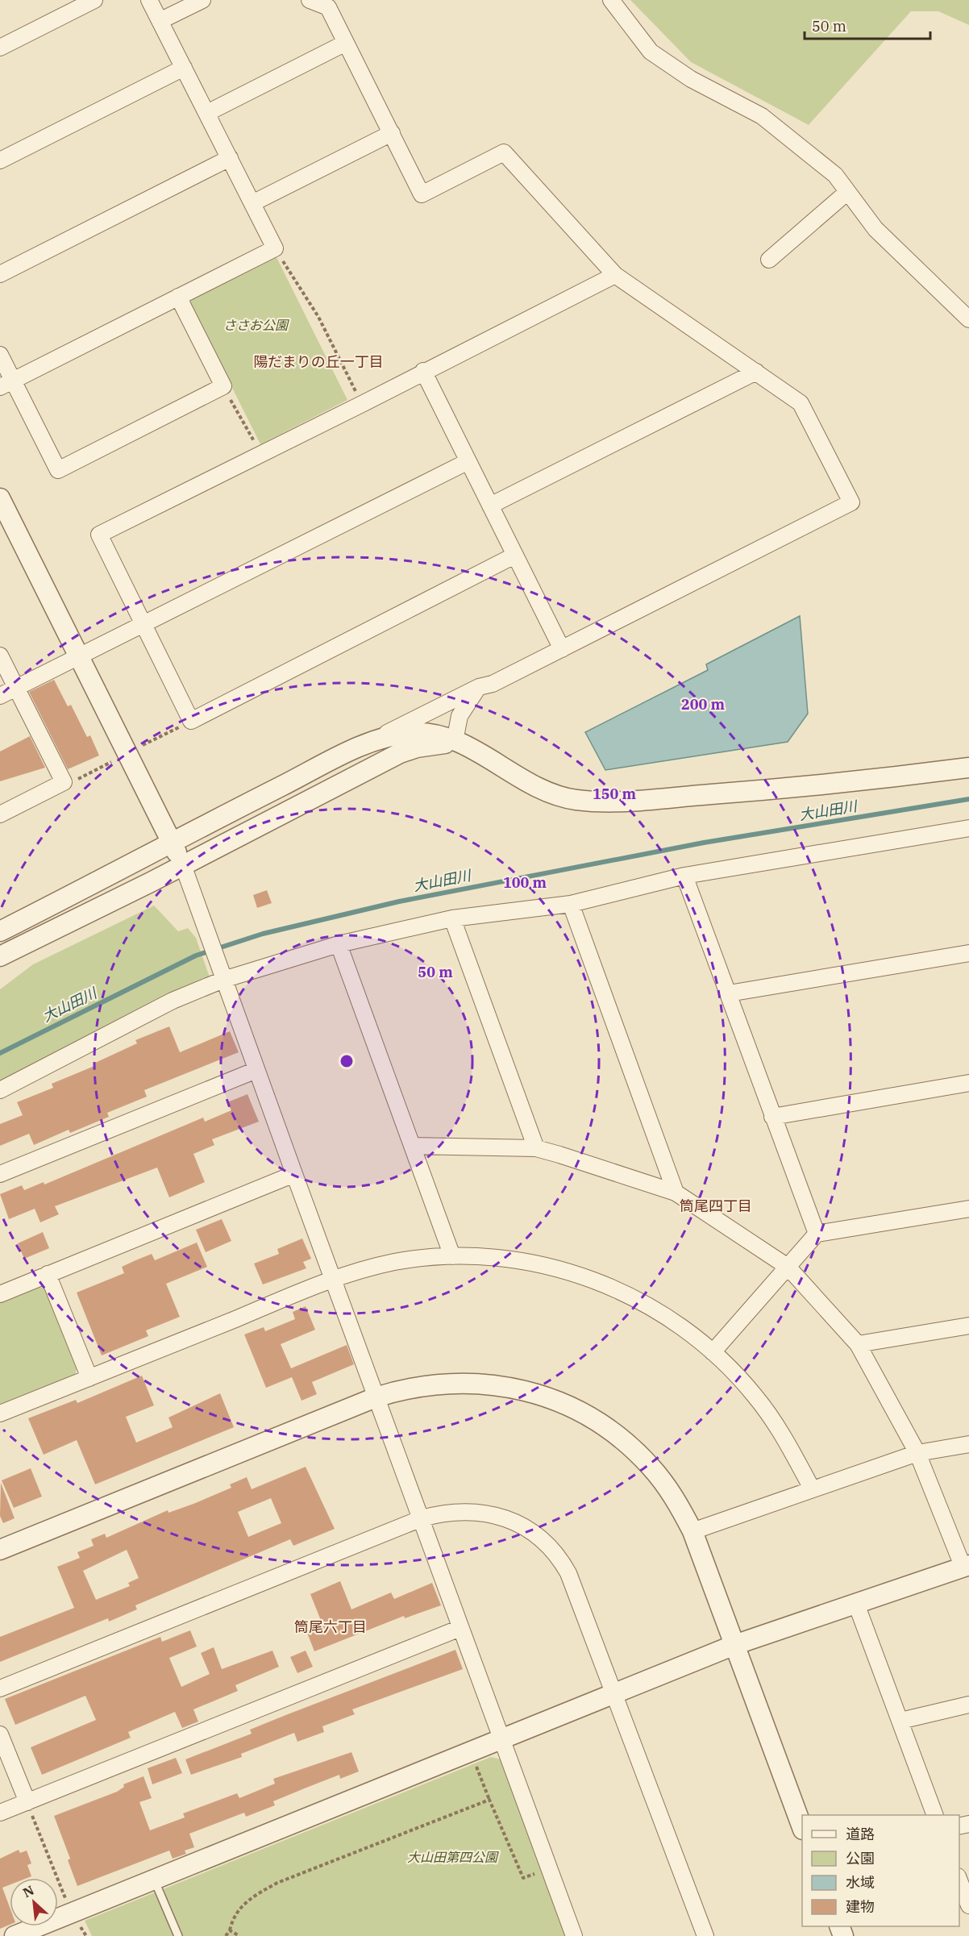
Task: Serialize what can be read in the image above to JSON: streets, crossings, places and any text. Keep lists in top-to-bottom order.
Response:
{
  "districts": ["陽だまりの丘一丁目", "筒尾四丁目", "筒尾六丁目"],
  "water": ["大山田川"],
  "parks": ["ささお公園", "大山田第四公園"],
  "legend": [
    "道路",
    "公園",
    "水域",
    "建物"
  ],
  "scale_bar": "50 m",
  "north": "top left",
  "rings": [
    "200 m",
    "150 m",
    "100 m",
    "50 m"
  ]
}
